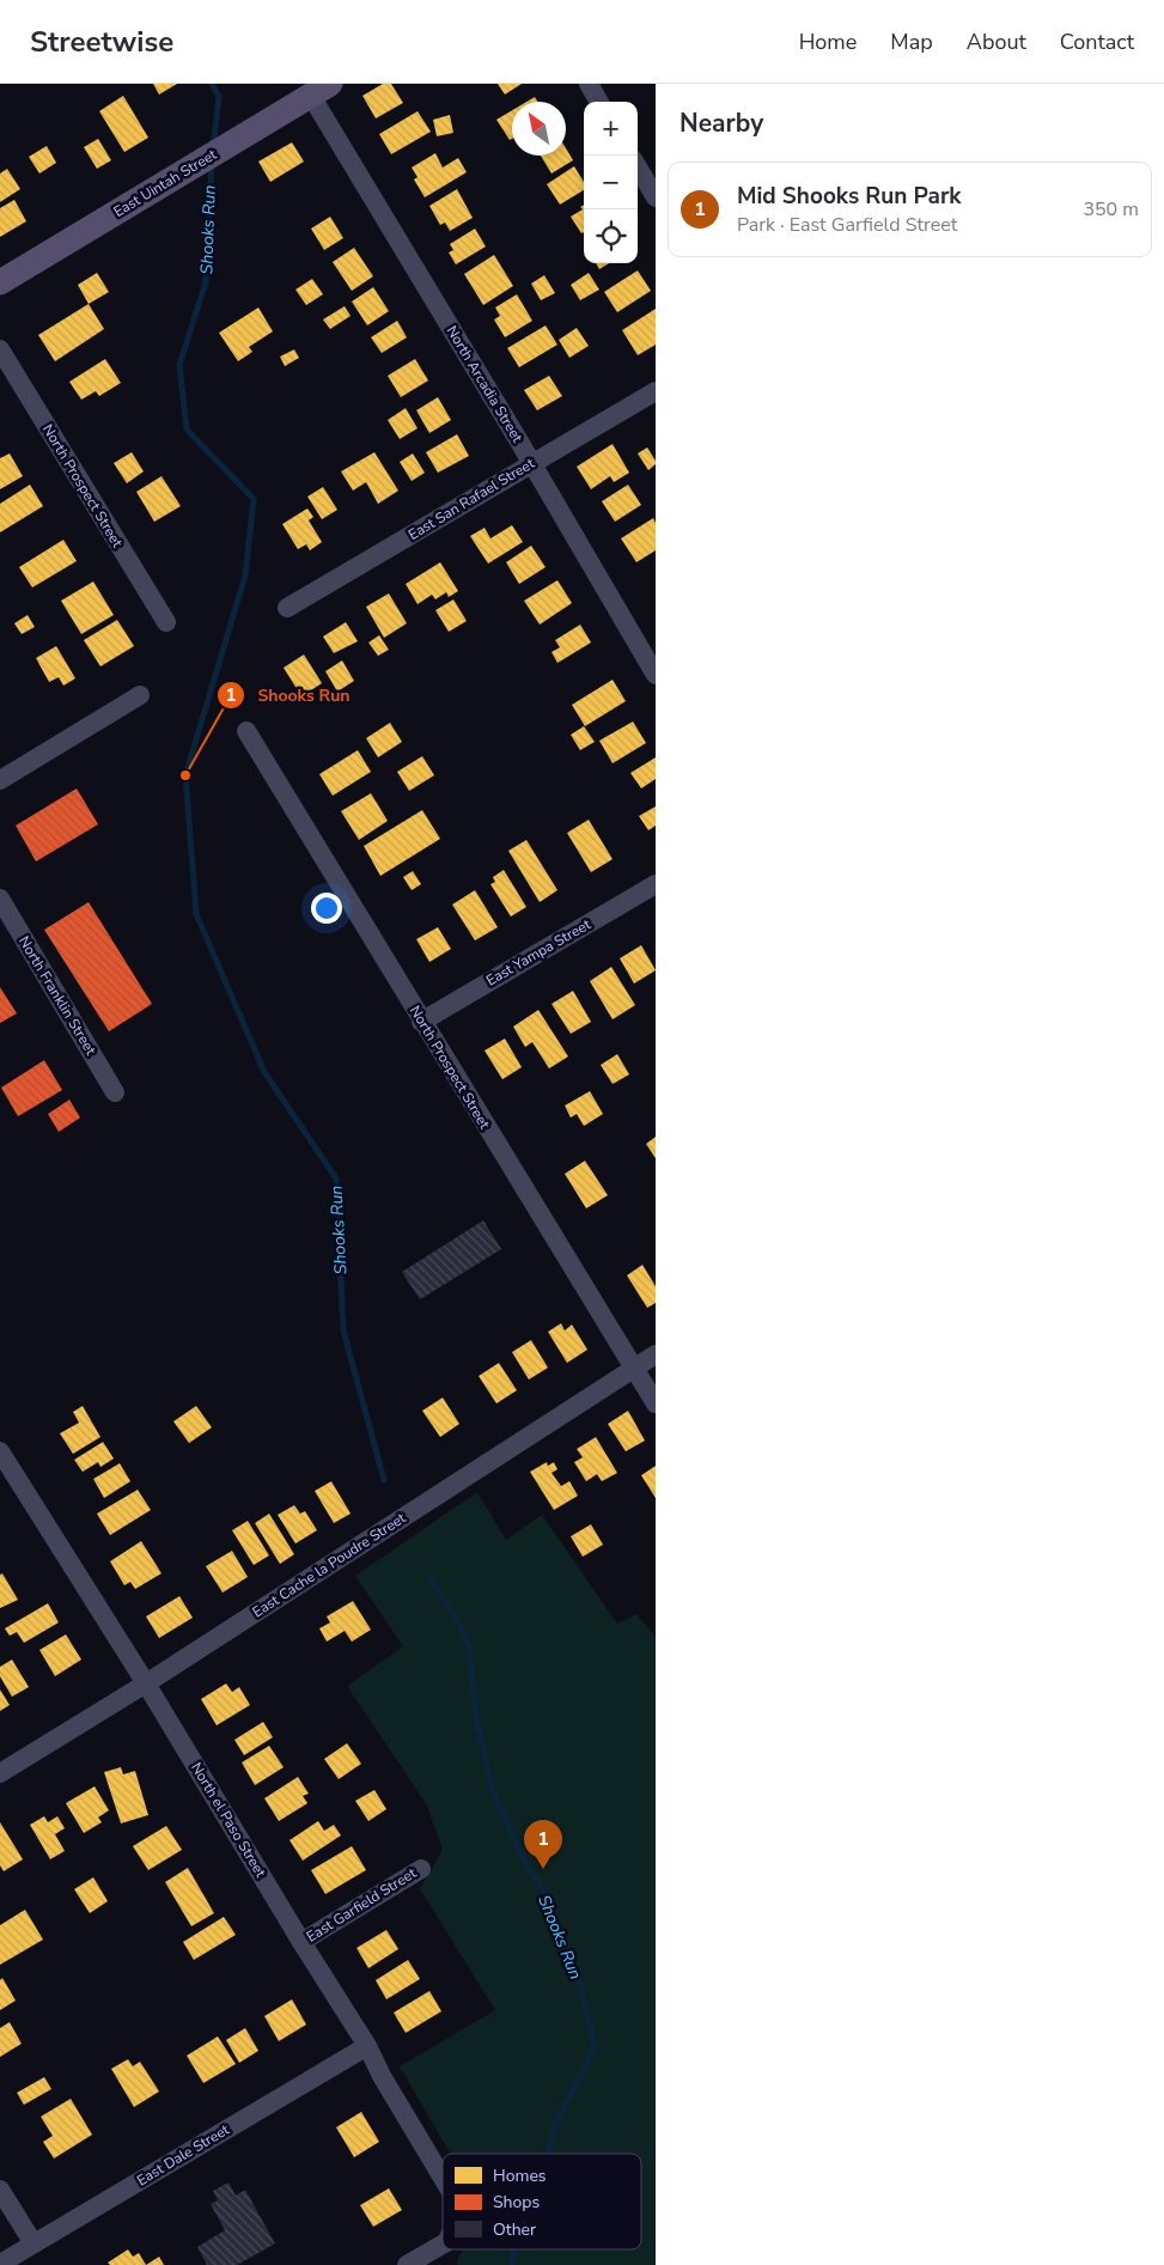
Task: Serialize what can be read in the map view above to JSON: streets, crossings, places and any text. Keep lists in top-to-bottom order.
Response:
{
  "streets": {
    "main road": ["East Uintah Street"],
    "street": [
      "North Arcadia Street",
      "North Prospect Street",
      "East San Rafael Street",
      "East Yampa Street",
      "North Franklin Street",
      "East Cache la Poudre Street",
      "North el Paso Street",
      "East Garfield Street",
      "East Dale Street"
    ]
  },
  "crossings": [
    ["East Uintah Street", "North Arcadia Street"],
    ["North Arcadia Street", "East San Rafael Street"],
    ["North Prospect Street", "East Yampa Street"],
    ["North Prospect Street", "East Cache la Poudre Street"],
    ["East Cache la Poudre Street", "North el Paso Street"],
    ["North el Paso Street", "East Garfield Street"],
    ["North el Paso Street", "East Dale Street"]
  ],
  "water": ["Shooks Run"],
  "places": ["Shooks Run"],
  "legend": ["Homes", "Shops", "Other"],
  "north": "top left",
  "page": {
    "header": "Streetwise",
    "nav": [
      "Home",
      "Map",
      "About",
      "Contact"
    ],
    "heading": "Nearby",
    "map_buttons": ["+", "−"],
    "list": [
      {
        "mark": "1",
        "name": "Mid Shooks Run Park",
        "note": "Park · East Garfield Street",
        "value": "350 m"
      }
    ],
    "pins": "1"
  }
}
